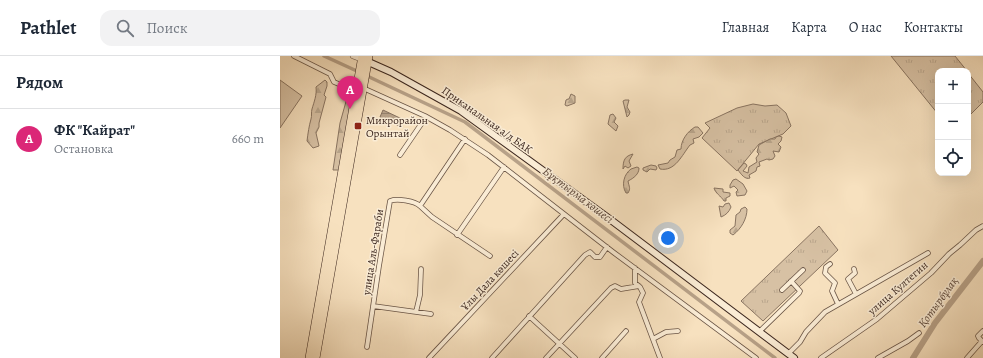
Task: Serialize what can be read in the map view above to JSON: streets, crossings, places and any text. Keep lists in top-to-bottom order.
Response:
{
  "streets": {
    "main road": ["Приканальная а/д БАК"],
    "street": ["улица Аль-Фараби", "Ұлы Дала көшесі", "улица Култегин"]
  },
  "water": ["Бұқтырма көшесі", "Қотырбұлақ"],
  "places": {
    "transit": ["Микрорайон Орынтай"]
  },
  "page": {
    "header": "Pathlet",
    "search": "Поиск",
    "nav": [
      "Главная",
      "Карта",
      "О нас",
      "Контакты"
    ],
    "heading": "Рядом",
    "map_buttons": ["+", "−"],
    "pins": "A",
    "list": [
      {
        "mark": "A",
        "name": "ФК \"Кайрат\"",
        "note": "Остановка",
        "value": "660 m"
      }
    ]
  }
}
